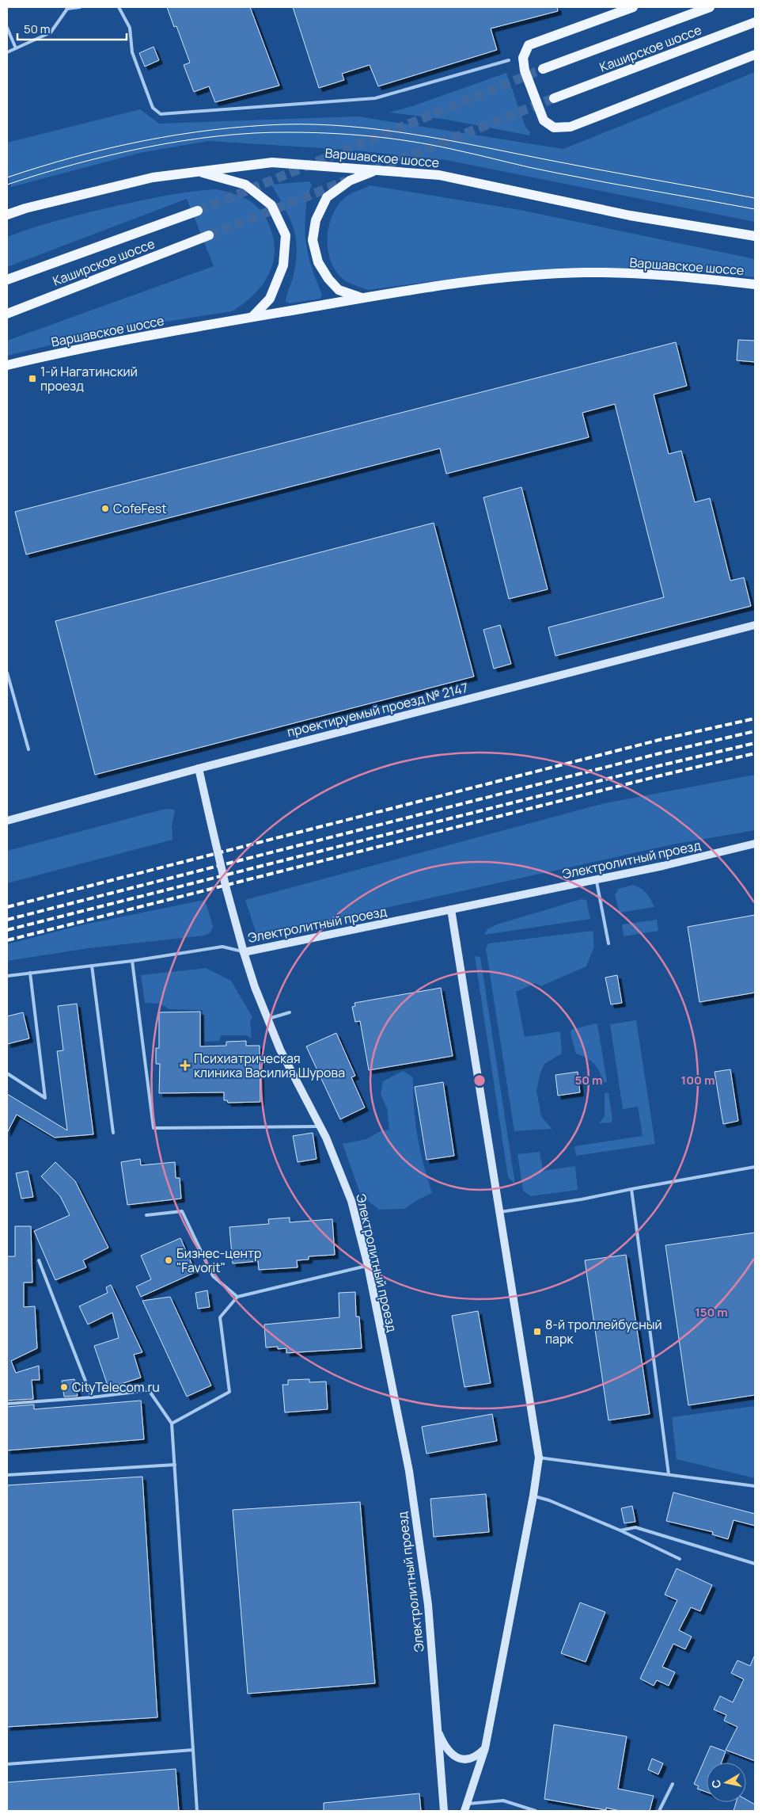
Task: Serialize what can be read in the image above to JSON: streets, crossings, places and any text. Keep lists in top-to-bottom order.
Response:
{
  "streets": {
    "main road": ["Каширское шоссе", "Варшавское шоссе"],
    "street": ["проектируемый проезд № 2147", "Электролитный проезд"]
  },
  "places": {
    "transit": ["1-й Нагатинский проезд", "8-й троллейбусный парк"],
    "other": ["CofeFest", "Бизнес-центр \"Favorit\"", "CityTelecom.ru"],
    "health": ["Психиатрическая клиника Василия Шурова"]
  },
  "scale_bar": "50 m",
  "north": "left",
  "rings": ["50 m", "100 m", "150 m"]
}
